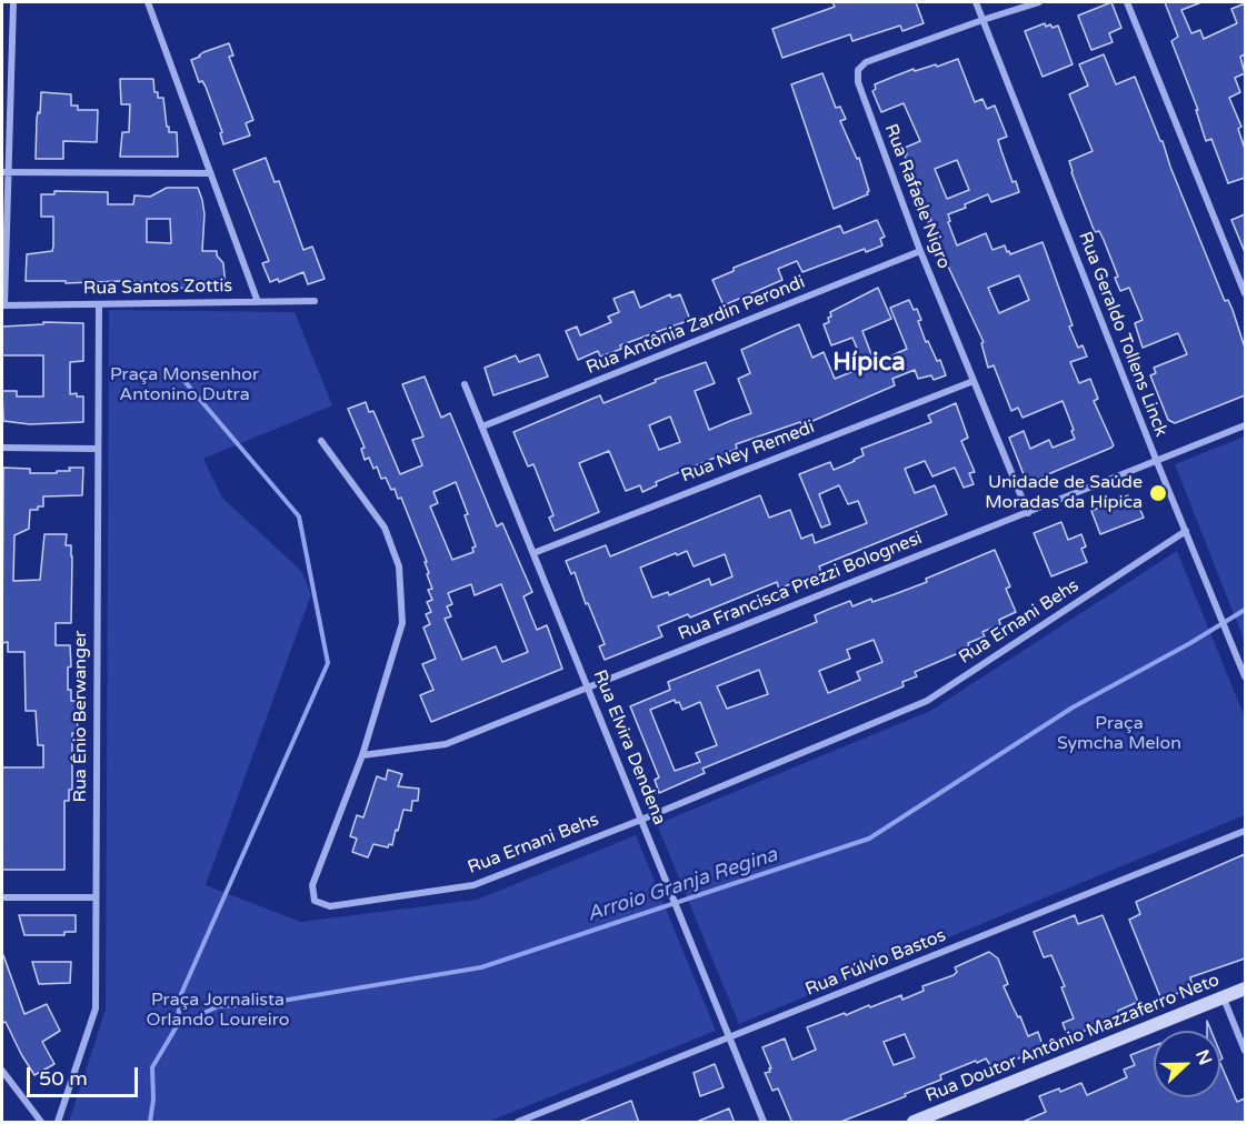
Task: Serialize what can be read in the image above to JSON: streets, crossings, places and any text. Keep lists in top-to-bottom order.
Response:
{
  "streets": {
    "street": [
      "Rua Rafaele Nigro",
      "Rua Santos Zottis",
      "Rua Antônia Zardin Perondi",
      "Rua Geraldo Tollens Linck",
      "Rua Ney Remedi",
      "Rua Francisca Prezzi Bolognesi",
      "Rua Ernani Behs",
      "Rua Ênio Berwanger",
      "Rua Elvira Dendena",
      "Rua Fúlvio Bastos",
      "Rua Doutor Antônio Mazzaferro Neto"
    ]
  },
  "crossings": [
    ["Rua Rafaele Nigro", "Rua Antônia Zardin Perondi"],
    ["Rua Rafaele Nigro", "Rua Geraldo Tollens Linck"],
    ["Rua Rafaele Nigro", "Rua Ney Remedi"],
    ["Rua Rafaele Nigro", "Rua Francisca Prezzi Bolognesi"],
    ["Rua Santos Zottis", "Rua Ênio Berwanger"],
    ["Rua Antônia Zardin Perondi", "Rua Elvira Dendena"],
    ["Rua Geraldo Tollens Linck", "Rua Francisca Prezzi Bolognesi"],
    ["Rua Geraldo Tollens Linck", "Rua Ernani Behs"],
    ["Rua Ney Remedi", "Rua Elvira Dendena"],
    ["Rua Francisca Prezzi Bolognesi", "Rua Ernani Behs"],
    ["Rua Francisca Prezzi Bolognesi", "Rua Elvira Dendena"],
    ["Rua Ernani Behs", "Rua Elvira Dendena"],
    ["Rua Elvira Dendena", "Rua Fúlvio Bastos"]
  ],
  "districts": ["Hípica"],
  "water": ["Arroio Granja Regina"],
  "parks": ["Praça Monsenhor Antonino Dutra", "Praça Symcha Melon", "Praça Jornalista Orlando Loureiro"],
  "places": ["Unidade de Saúde Moradas da Hípica"],
  "scale_bar": "50 m",
  "north": "right"
}
